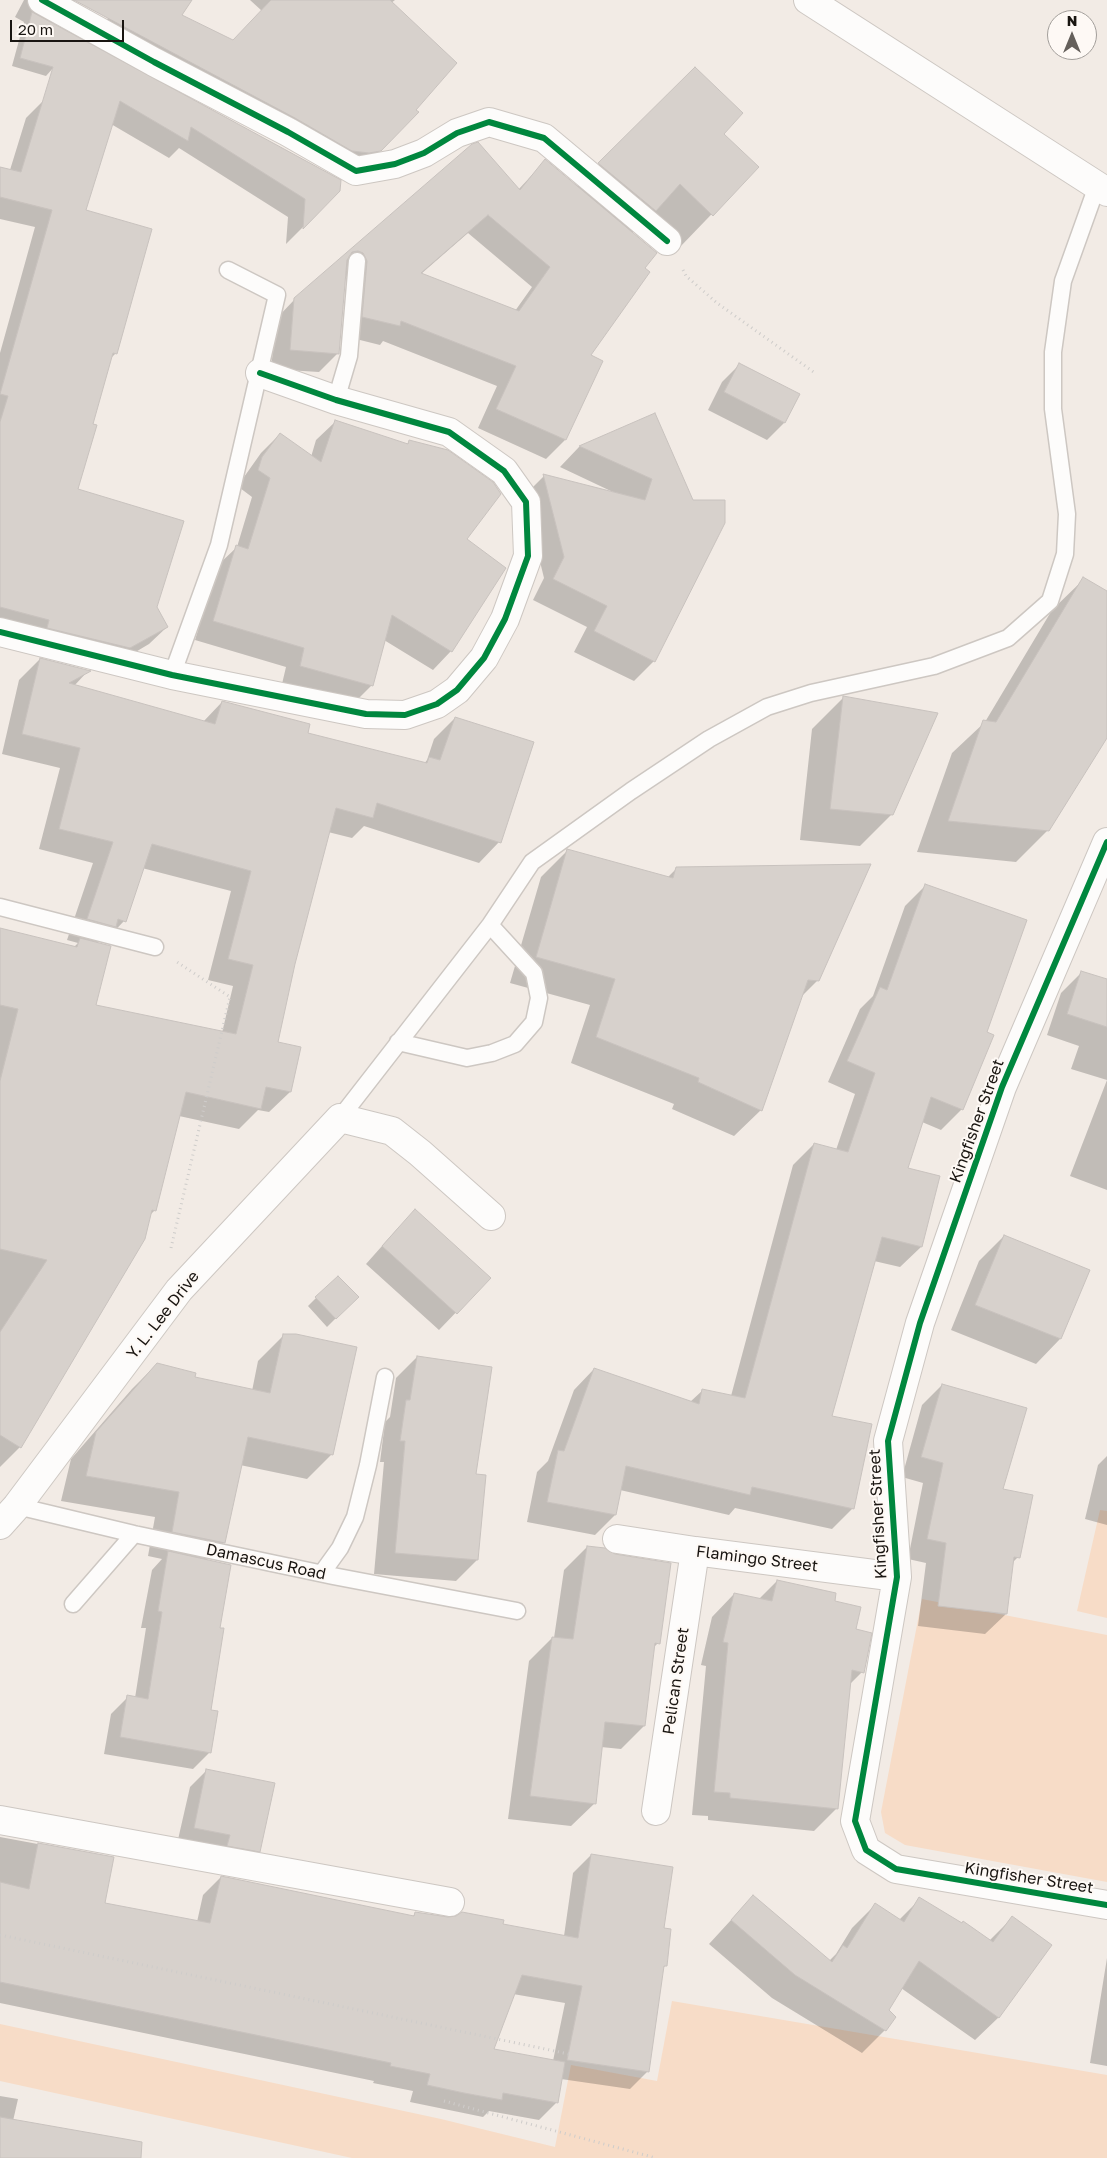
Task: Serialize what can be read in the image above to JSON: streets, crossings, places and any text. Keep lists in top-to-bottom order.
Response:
{
  "streets": {
    "street": [
      "Kingfisher Street",
      "Y. L. Lee Drive",
      "Flamingo Street",
      "Pelican Street"
    ],
    "lane": ["Damascus Road"]
  },
  "crossings": [
    ["Kingfisher Street", "Flamingo Street"],
    ["Y. L. Lee Drive", "Damascus Road"],
    ["Flamingo Street", "Pelican Street"]
  ],
  "scale_bar": "20 m",
  "north": "top"
}
